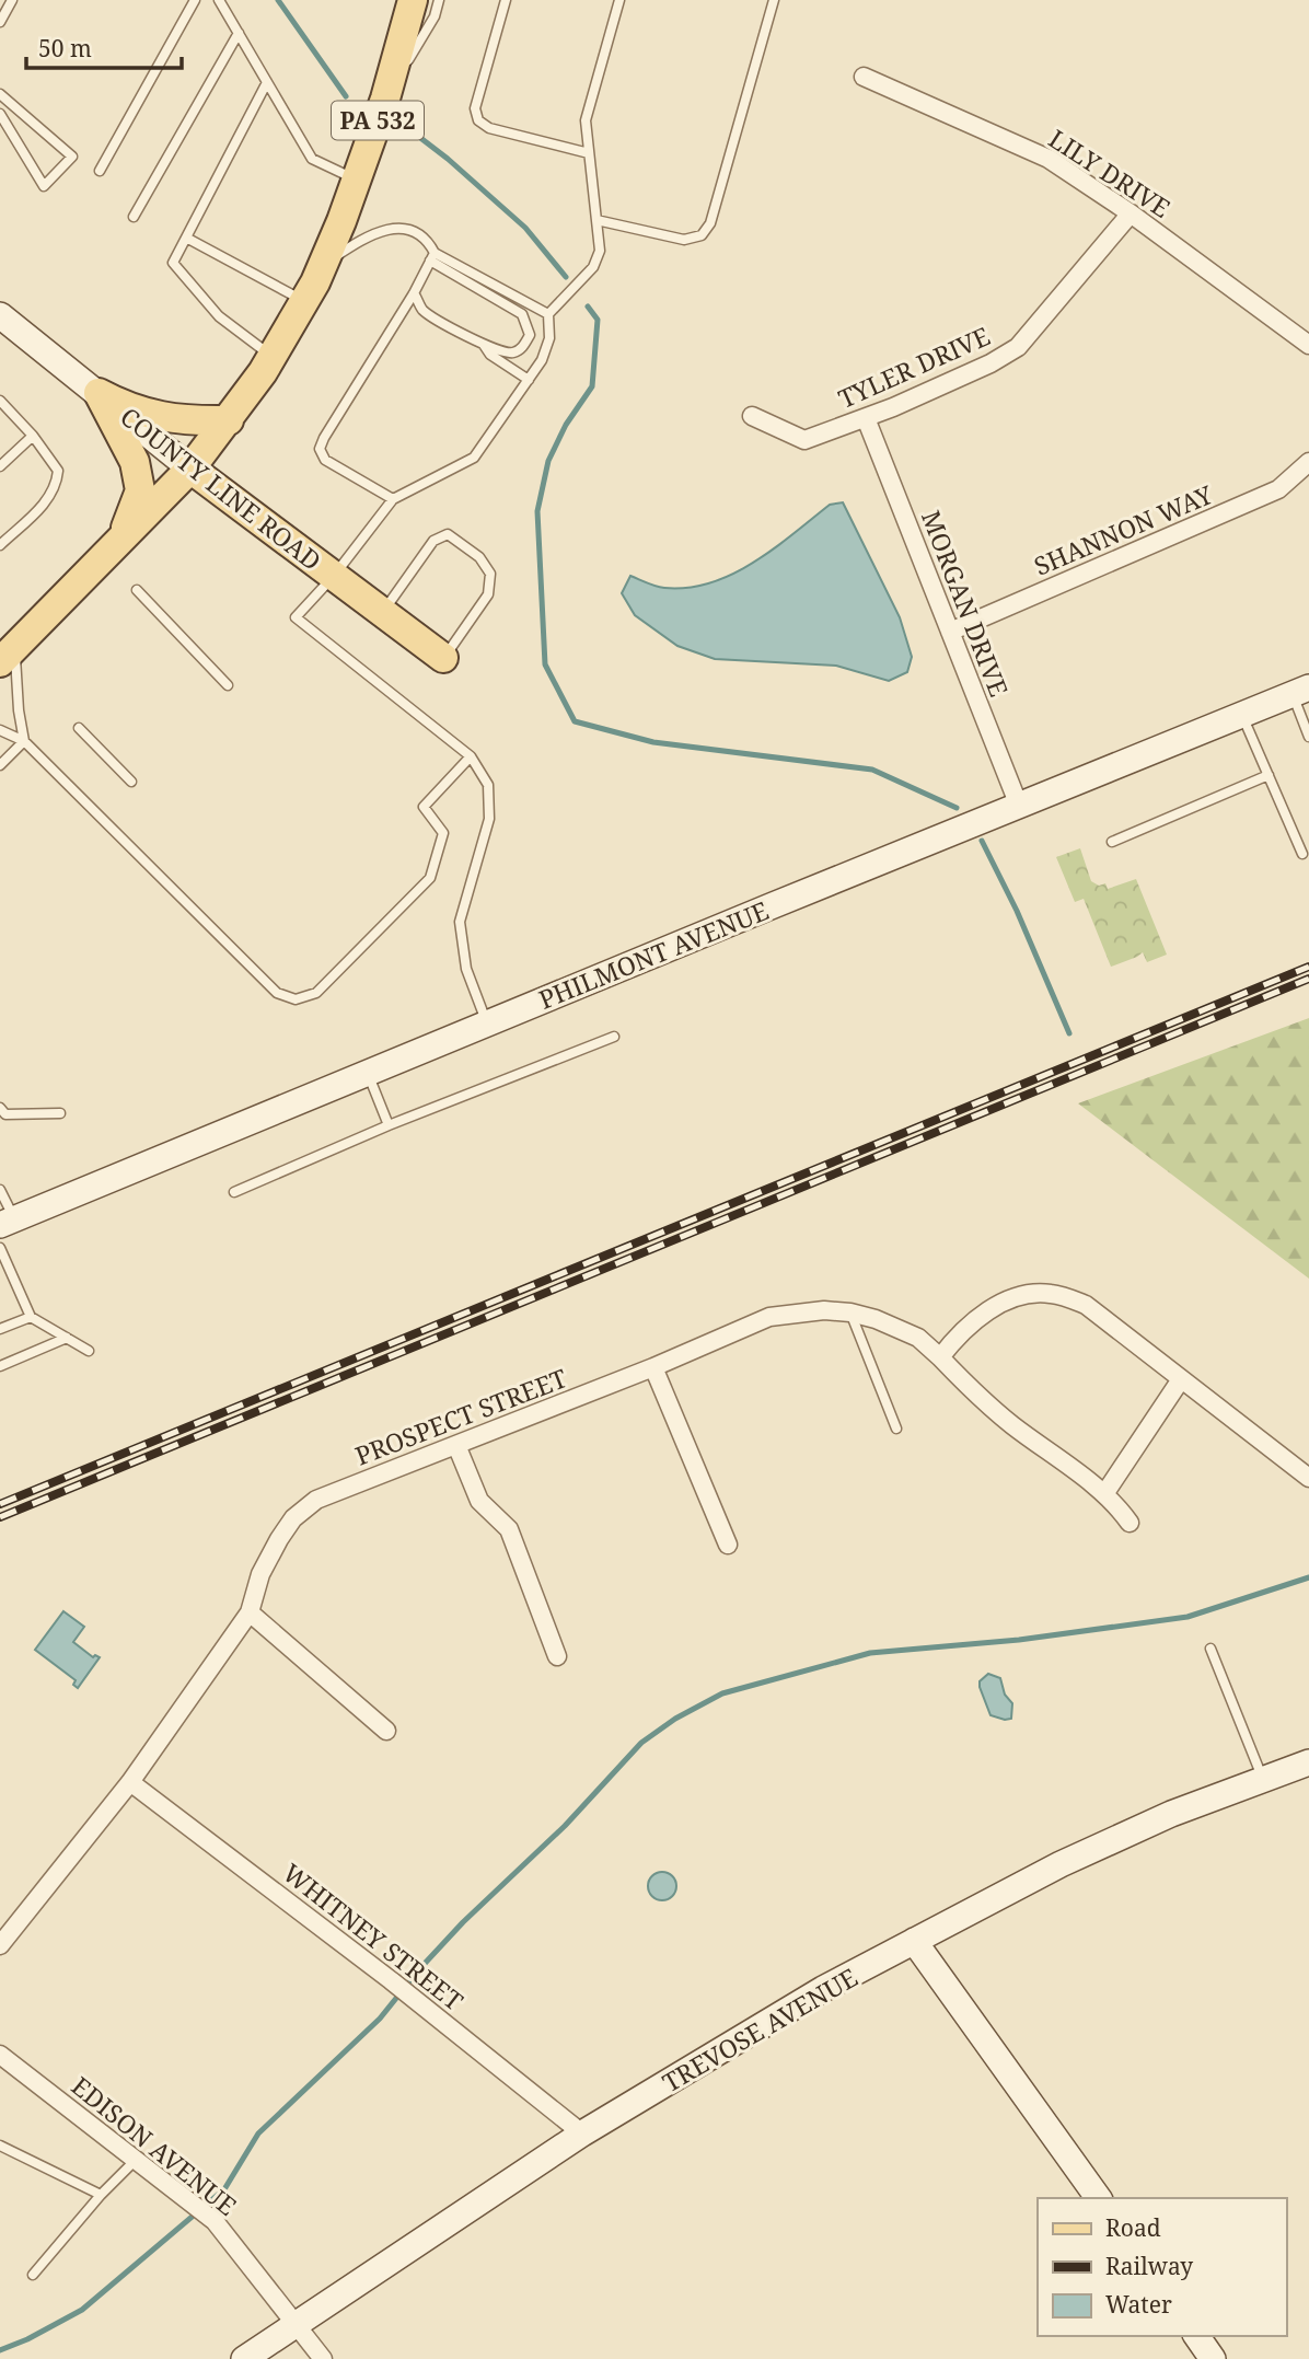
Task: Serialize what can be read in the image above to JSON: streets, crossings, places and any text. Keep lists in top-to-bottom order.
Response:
{
  "streets": {
    "main road": [
      "PA 532",
      "COUNTY LINE ROAD",
      "PHILMONT AVENUE",
      "TREVOSE AVENUE"
    ],
    "street": [
      "LILY DRIVE",
      "TYLER DRIVE",
      "SHANNON WAY",
      "MORGAN DRIVE",
      "PROSPECT STREET",
      "WHITNEY STREET",
      "EDISON AVENUE"
    ]
  },
  "crossings": [
    ["PA 532", "COUNTY LINE ROAD"],
    ["LILY DRIVE", "TYLER DRIVE"],
    ["TYLER DRIVE", "MORGAN DRIVE"],
    ["SHANNON WAY", "MORGAN DRIVE"],
    ["MORGAN DRIVE", "PHILMONT AVENUE"],
    ["PROSPECT STREET", "WHITNEY STREET"],
    ["WHITNEY STREET", "TREVOSE AVENUE"],
    ["TREVOSE AVENUE", "EDISON AVENUE"]
  ],
  "legend": ["Road", "Railway", "Water"],
  "scale_bar": "50 m"
}
